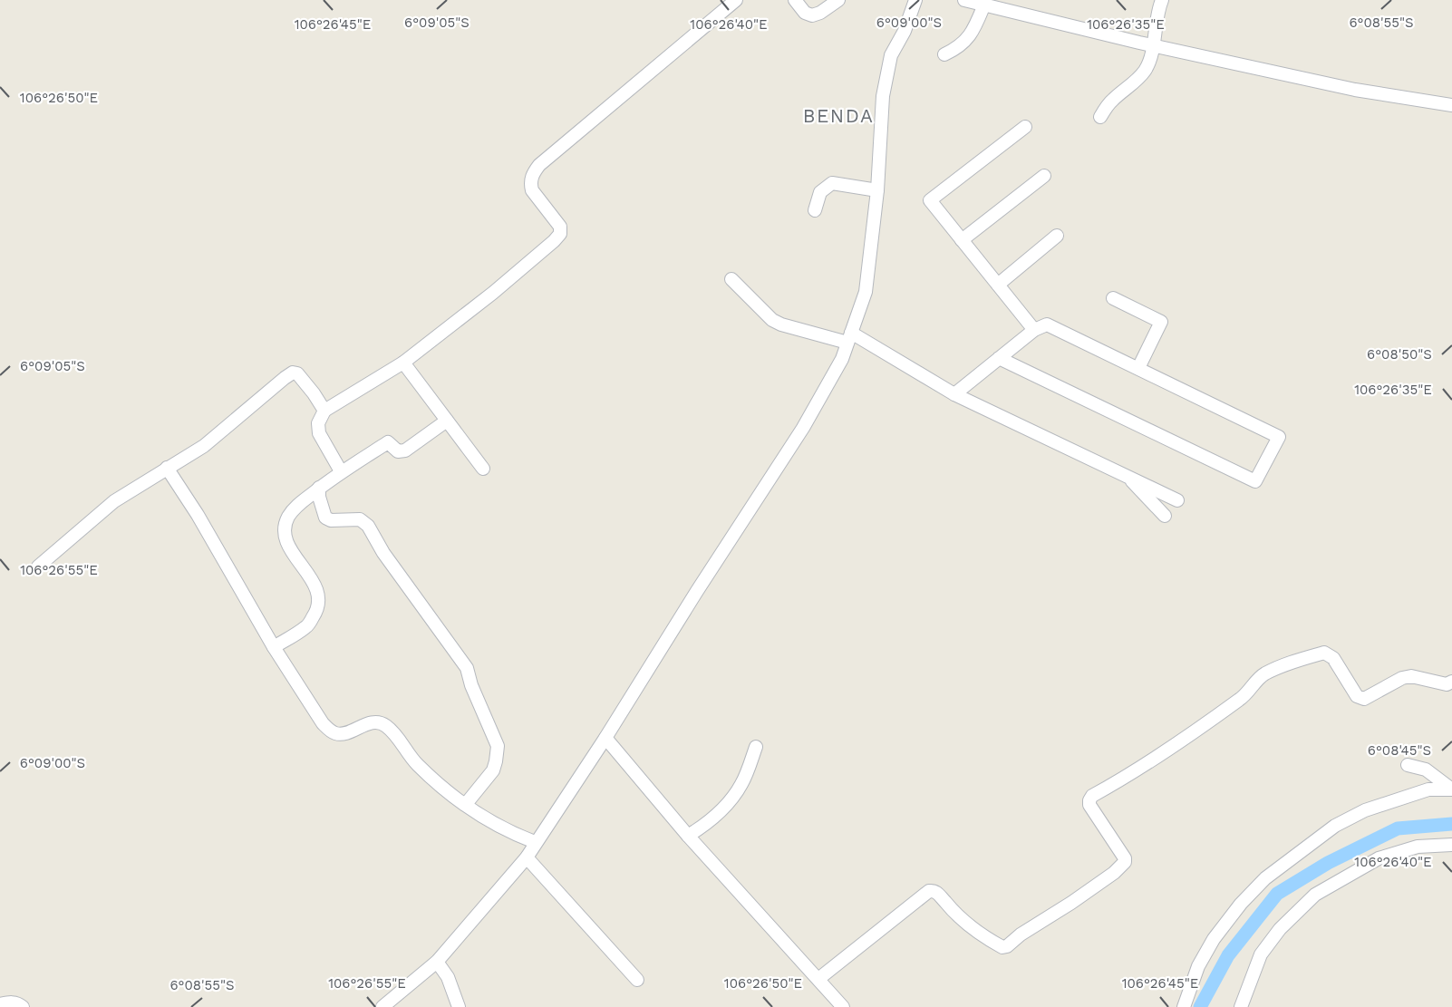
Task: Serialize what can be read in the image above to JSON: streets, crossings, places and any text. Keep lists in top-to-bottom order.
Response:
{
  "districts": ["BENDA"],
  "coordinates": [
    "6°08'55\"S",
    "6°09'05\"S",
    "6°09'00\"S",
    "106°26'45\"E",
    "106°26'40\"E",
    "106°26'35\"E",
    "106°26'50\"E",
    "6°08'50\"S",
    "106°26'55\"E",
    "6°08'45\"S"
  ]
}
